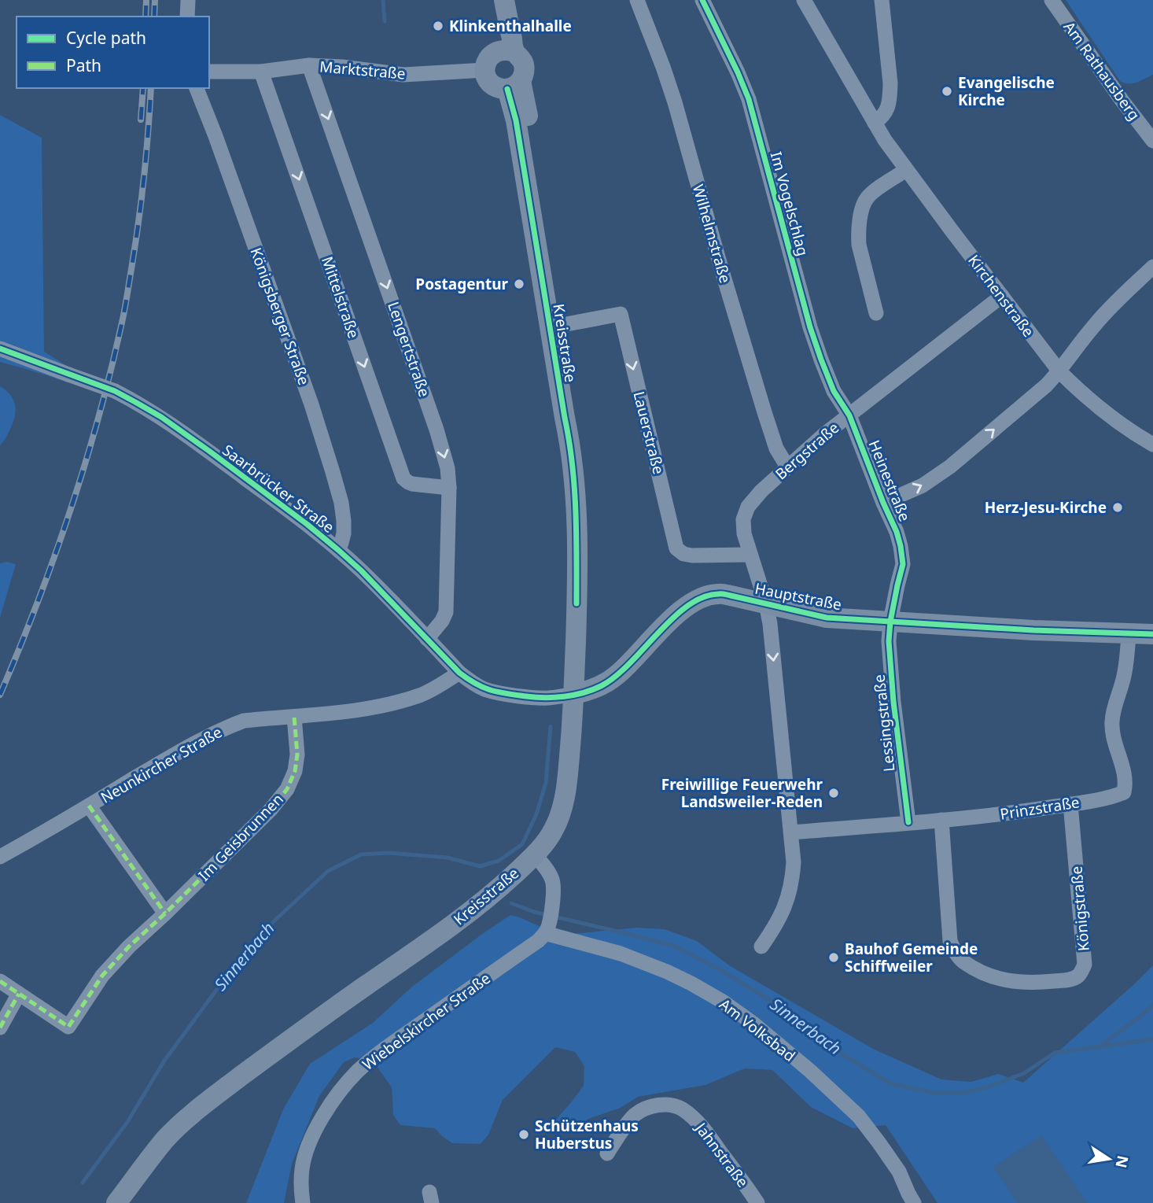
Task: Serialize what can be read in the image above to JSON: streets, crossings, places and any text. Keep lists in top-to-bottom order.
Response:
{
  "streets": {
    "main road": ["Kreisstraße", "Hauptstraße"],
    "street": [
      "Marktstraße",
      "Am Rathausberg",
      "Im Vogelschlag",
      "Wilhelmstraße",
      "Kirchenstraße",
      "Mittelstraße",
      "Königsberger Straße",
      "Lengertstraße",
      "Lauerstraße",
      "Bergstraße",
      "Heinestraße",
      "Saarbrücker Straße",
      "Lessingstraße",
      "Neunkircher Straße",
      "Prinzstraße",
      "Im Geisbrunnen",
      "Königstraße",
      "Wiebelskircher Straße",
      "Am Volksbad",
      "Jahnstraße"
    ]
  },
  "crossings": [
    ["Marktstraße", "Mittelstraße"],
    ["Marktstraße", "Kreisstraße"],
    ["Marktstraße", "Lengertstraße"],
    ["Im Vogelschlag", "Bergstraße"],
    ["Im Vogelschlag", "Heinestraße"],
    ["Wilhelmstraße", "Bergstraße"],
    ["Kirchenstraße", "Bergstraße"],
    ["Kirchenstraße", "Heinestraße"],
    ["Mittelstraße", "Lengertstraße"],
    ["Königsberger Straße", "Saarbrücker Straße"],
    ["Kreisstraße", "Lauerstraße"],
    ["Kreisstraße", "Saarbrücker Straße"],
    ["Kreisstraße", "Hauptstraße"],
    ["Lengertstraße", "Saarbrücker Straße"],
    ["Lauerstraße", "Bergstraße"],
    ["Bergstraße", "Heinestraße"],
    ["Bergstraße", "Hauptstraße"],
    ["Heinestraße", "Hauptstraße"],
    ["Heinestraße", "Lessingstraße"],
    ["Saarbrücker Straße", "Hauptstraße"],
    ["Saarbrücker Straße", "Neunkircher Straße"],
    ["Hauptstraße", "Lessingstraße"],
    ["Hauptstraße", "Prinzstraße"],
    ["Lessingstraße", "Prinzstraße"],
    ["Neunkircher Straße", "Im Geisbrunnen"],
    ["Prinzstraße", "Königstraße"],
    ["Wiebelskircher Straße", "Am Volksbad"]
  ],
  "one_way": ["Mittelstraße", "Lengertstraße", "Heinestraße"],
  "water": ["Sinnerbach"],
  "places": [
    "Klinkenthalhalle",
    "Evangelische Kirche",
    "Postagentur",
    "Herz-Jesu-Kirche",
    "Freiwillige Feuerwehr Landsweiler-Reden",
    "Bauhof Gemeinde Schiffweiler",
    "Schützenhaus Huberstus"
  ],
  "legend": ["Cycle path", "Path"],
  "north": "right"
}
